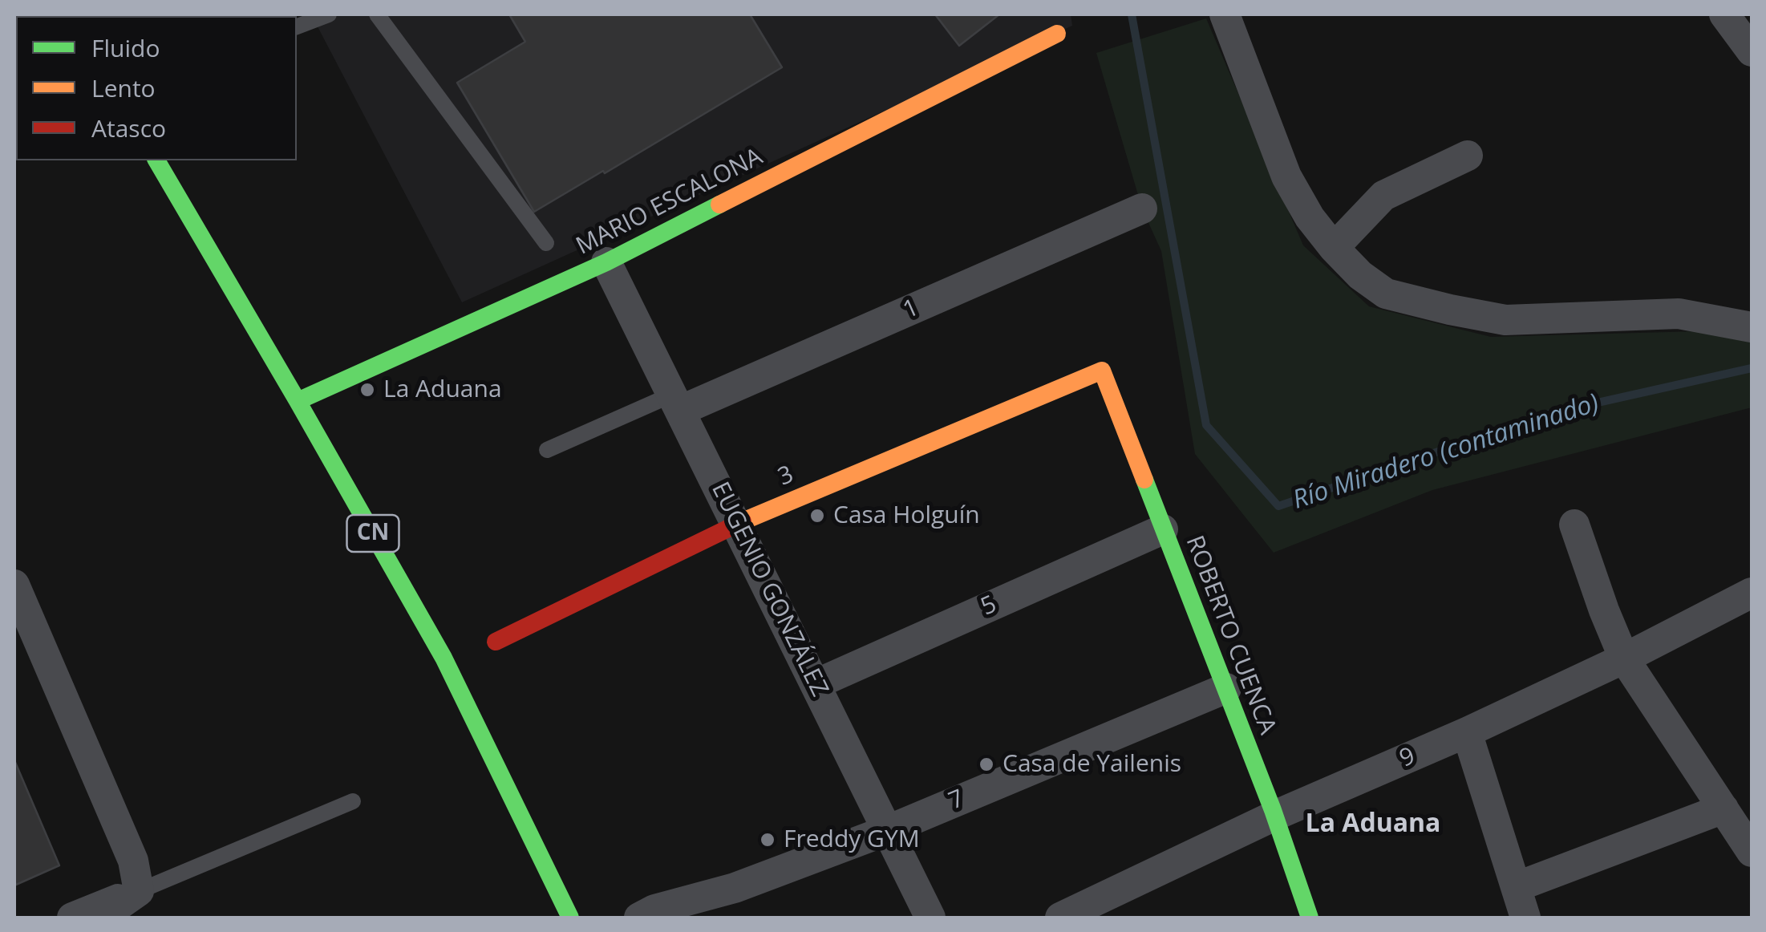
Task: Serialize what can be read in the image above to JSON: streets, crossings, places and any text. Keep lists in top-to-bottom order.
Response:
{
  "streets": {
    "street": [
      "MARIO ESCALONA",
      "1",
      "3",
      "CN",
      "EUGENIO GONZÁLEZ",
      "5",
      "ROBERTO CUENCA",
      "9",
      "7"
    ]
  },
  "crossings": [
    ["MARIO ESCALONA", "CN"],
    ["MARIO ESCALONA", "EUGENIO GONZÁLEZ"],
    ["1", "EUGENIO GONZÁLEZ"],
    ["3", "EUGENIO GONZÁLEZ"],
    ["3", "ROBERTO CUENCA"],
    ["EUGENIO GONZÁLEZ", "5"],
    ["EUGENIO GONZÁLEZ", "7"],
    ["5", "ROBERTO CUENCA"],
    ["ROBERTO CUENCA", "9"],
    ["ROBERTO CUENCA", "7"]
  ],
  "districts": ["La Aduana"],
  "water": ["Río Miradero (contaminado)"],
  "places": [
    "La Aduana",
    "Casa Holguín",
    "Casa de Yailenis",
    "Freddy GYM"
  ],
  "legend": ["Fluido", "Lento", "Atasco"]
}
